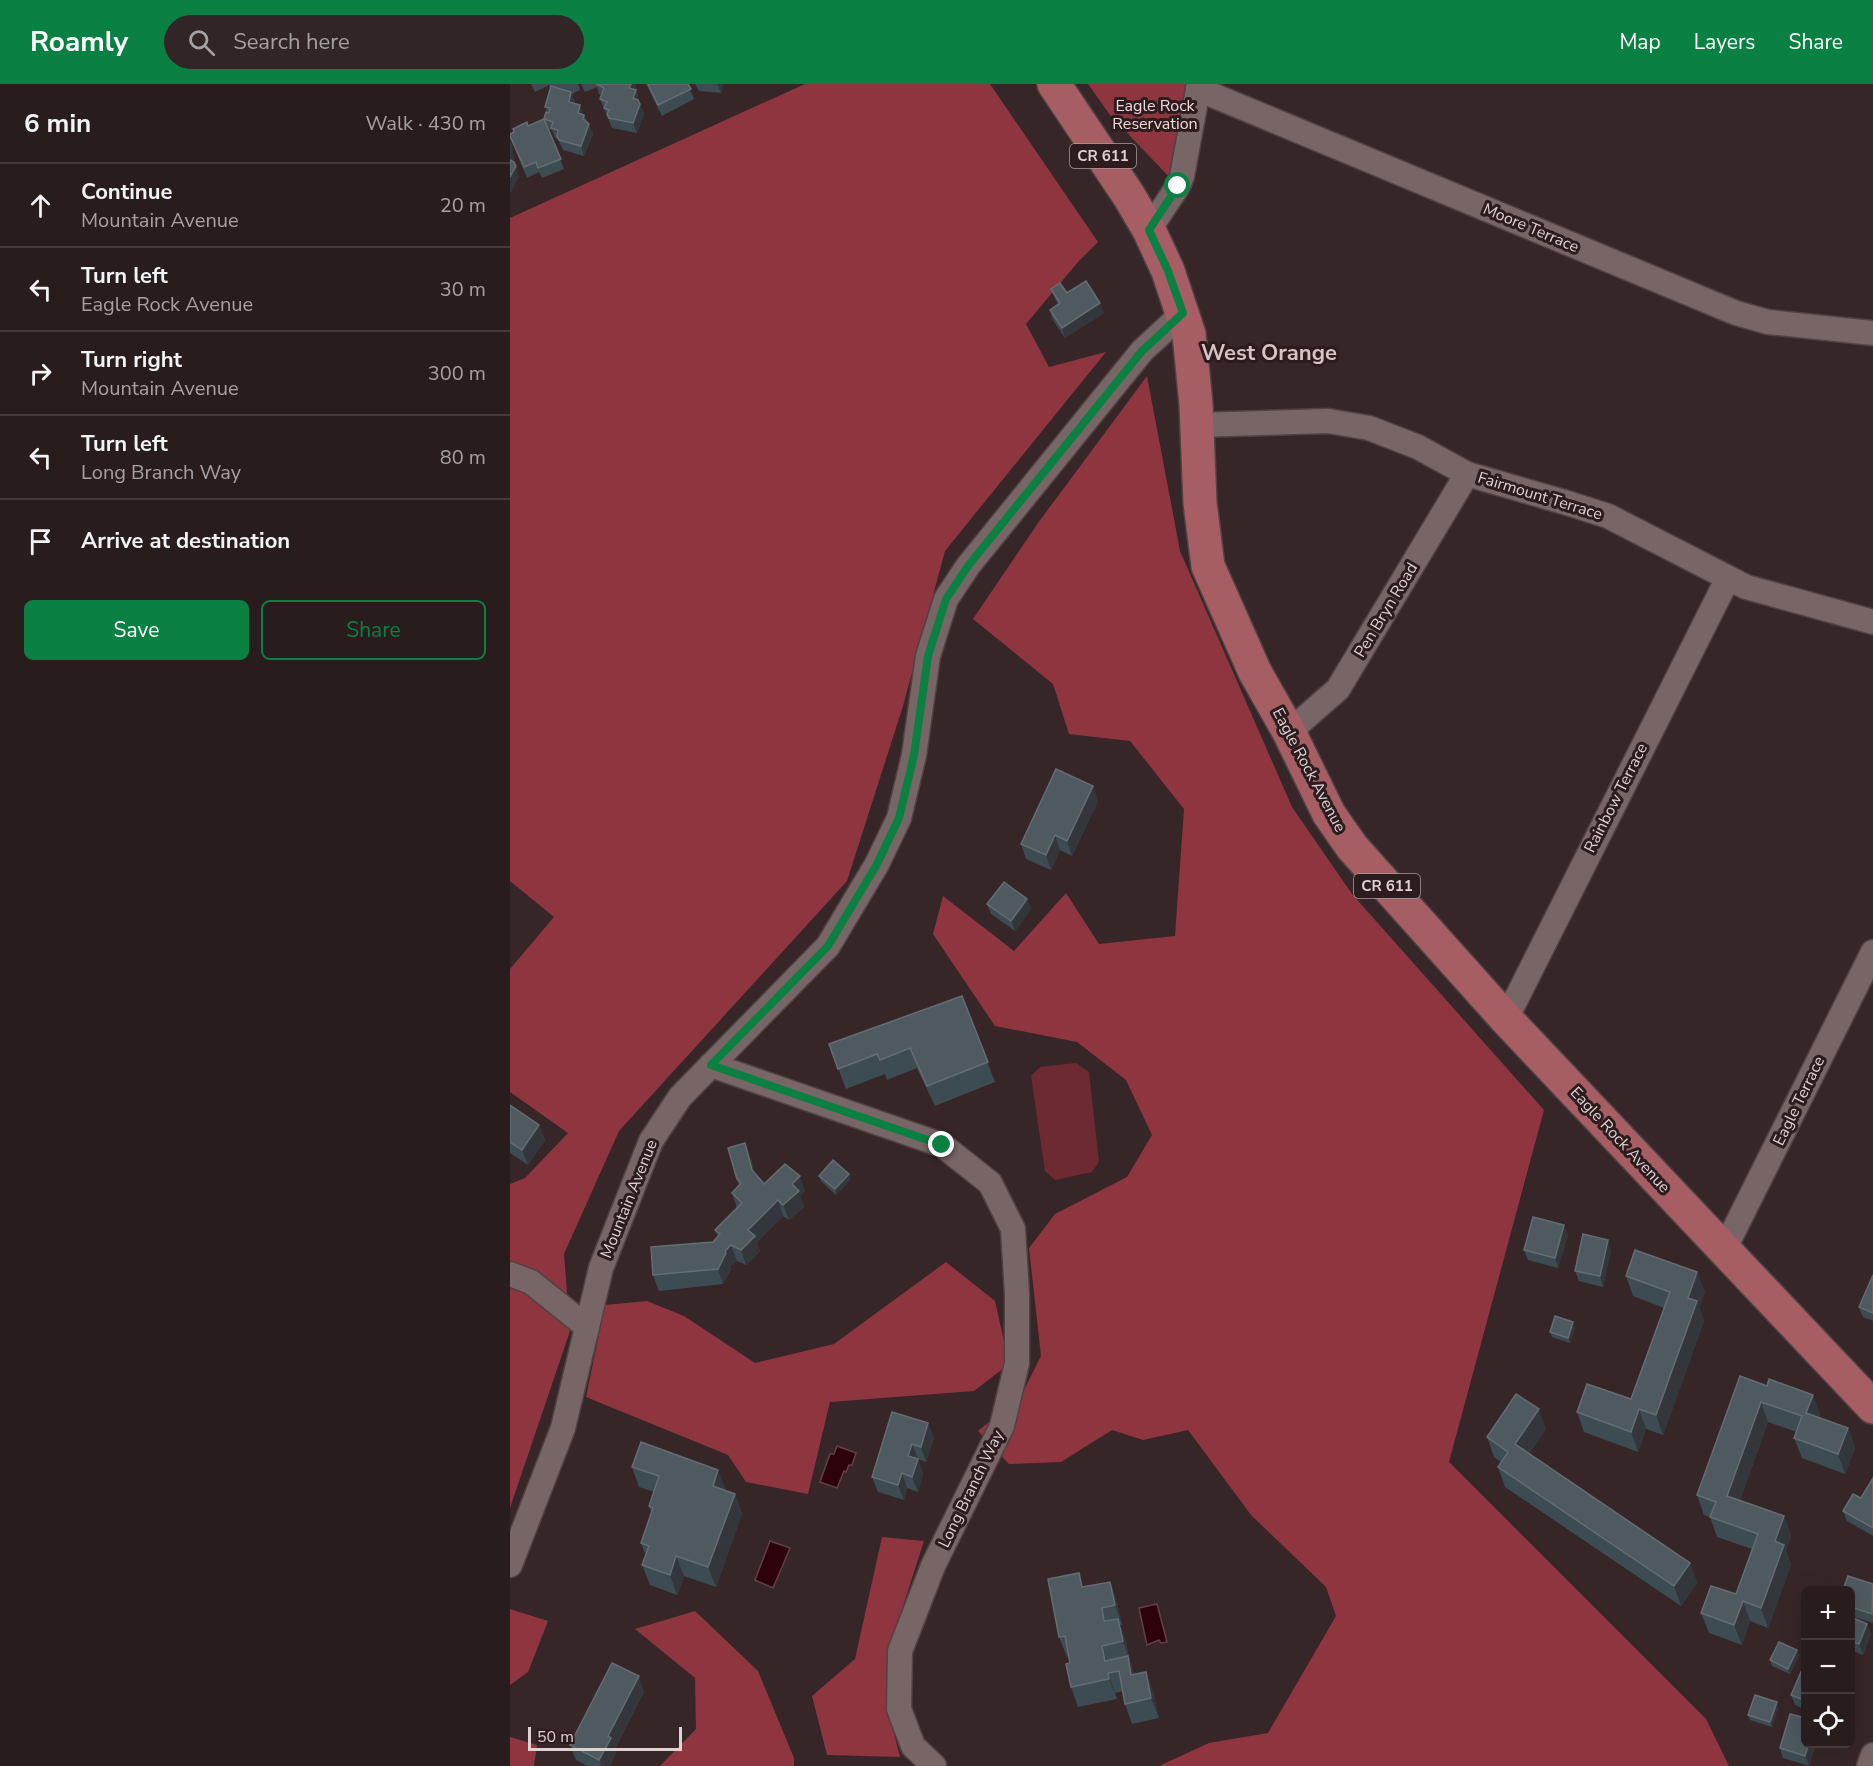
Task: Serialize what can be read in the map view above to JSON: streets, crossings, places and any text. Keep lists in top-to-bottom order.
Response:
{
  "streets": {
    "main road": ["CR 611", "Eagle Rock Avenue"],
    "street": [
      "Moore Terrace",
      "Fairmount Terrace",
      "Pen Bryn Road",
      "Rainbow Terrace",
      "Eagle Terrace",
      "Mountain Avenue",
      "Long Branch Way"
    ]
  },
  "crossings": [
    ["Fairmount Terrace", "Pen Bryn Road"],
    ["Fairmount Terrace", "Eagle Rock Avenue"],
    ["Fairmount Terrace", "Rainbow Terrace"],
    ["Pen Bryn Road", "Eagle Rock Avenue"],
    ["Eagle Rock Avenue", "Rainbow Terrace"],
    ["Eagle Rock Avenue", "Eagle Terrace"],
    ["Eagle Rock Avenue", "Mountain Avenue"],
    ["Mountain Avenue", "Long Branch Way"]
  ],
  "districts": ["West Orange"],
  "parks": ["Eagle Rock Reservation"],
  "scale_bar": "50 m",
  "page": {
    "header": "Roamly",
    "search": "Search here",
    "nav": ["Map", "Layers", "Share"],
    "heading": ["6 min", "Walk · 430 m"],
    "list": [
      ["Continue", "Mountain Avenue", "20 m"],
      ["Turn left", "Eagle Rock Avenue", "30 m"],
      ["Turn right", "Mountain Avenue", "300 m"],
      ["Turn left", "Long Branch Way", "80 m"],
      "Arrive at destination"
    ],
    "buttons": ["Save", "Share"],
    "map_buttons": ["+", "−"],
    "scale": "50 m"
  }
}
